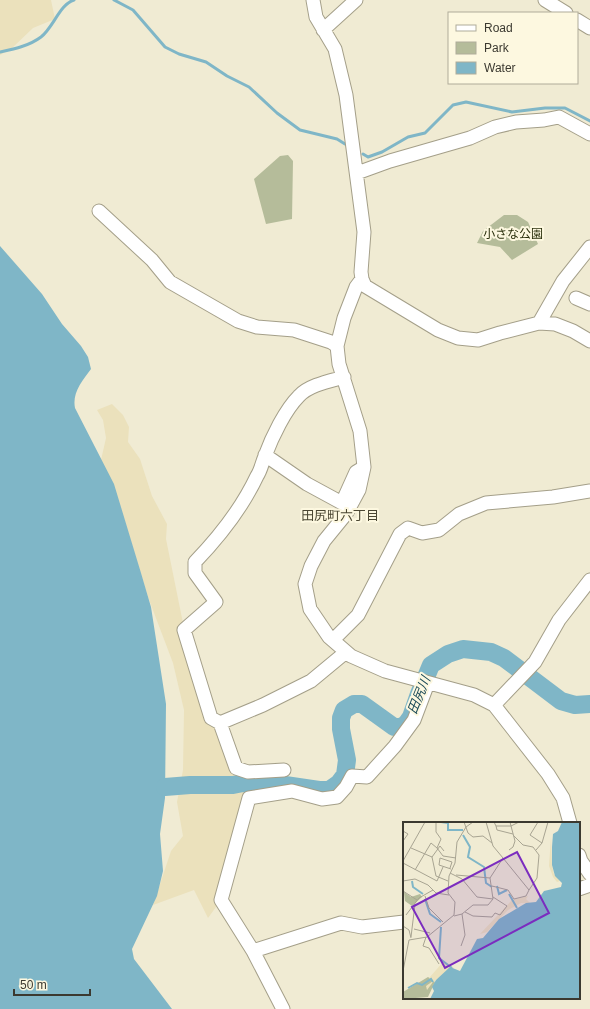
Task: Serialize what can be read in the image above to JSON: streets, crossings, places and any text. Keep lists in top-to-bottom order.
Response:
{
  "districts": ["田尻町六丁目"],
  "water": ["田尻川"],
  "parks": ["小さな公園"],
  "legend": ["Road", "Park", "Water"],
  "scale_bar": "50 m"
}
